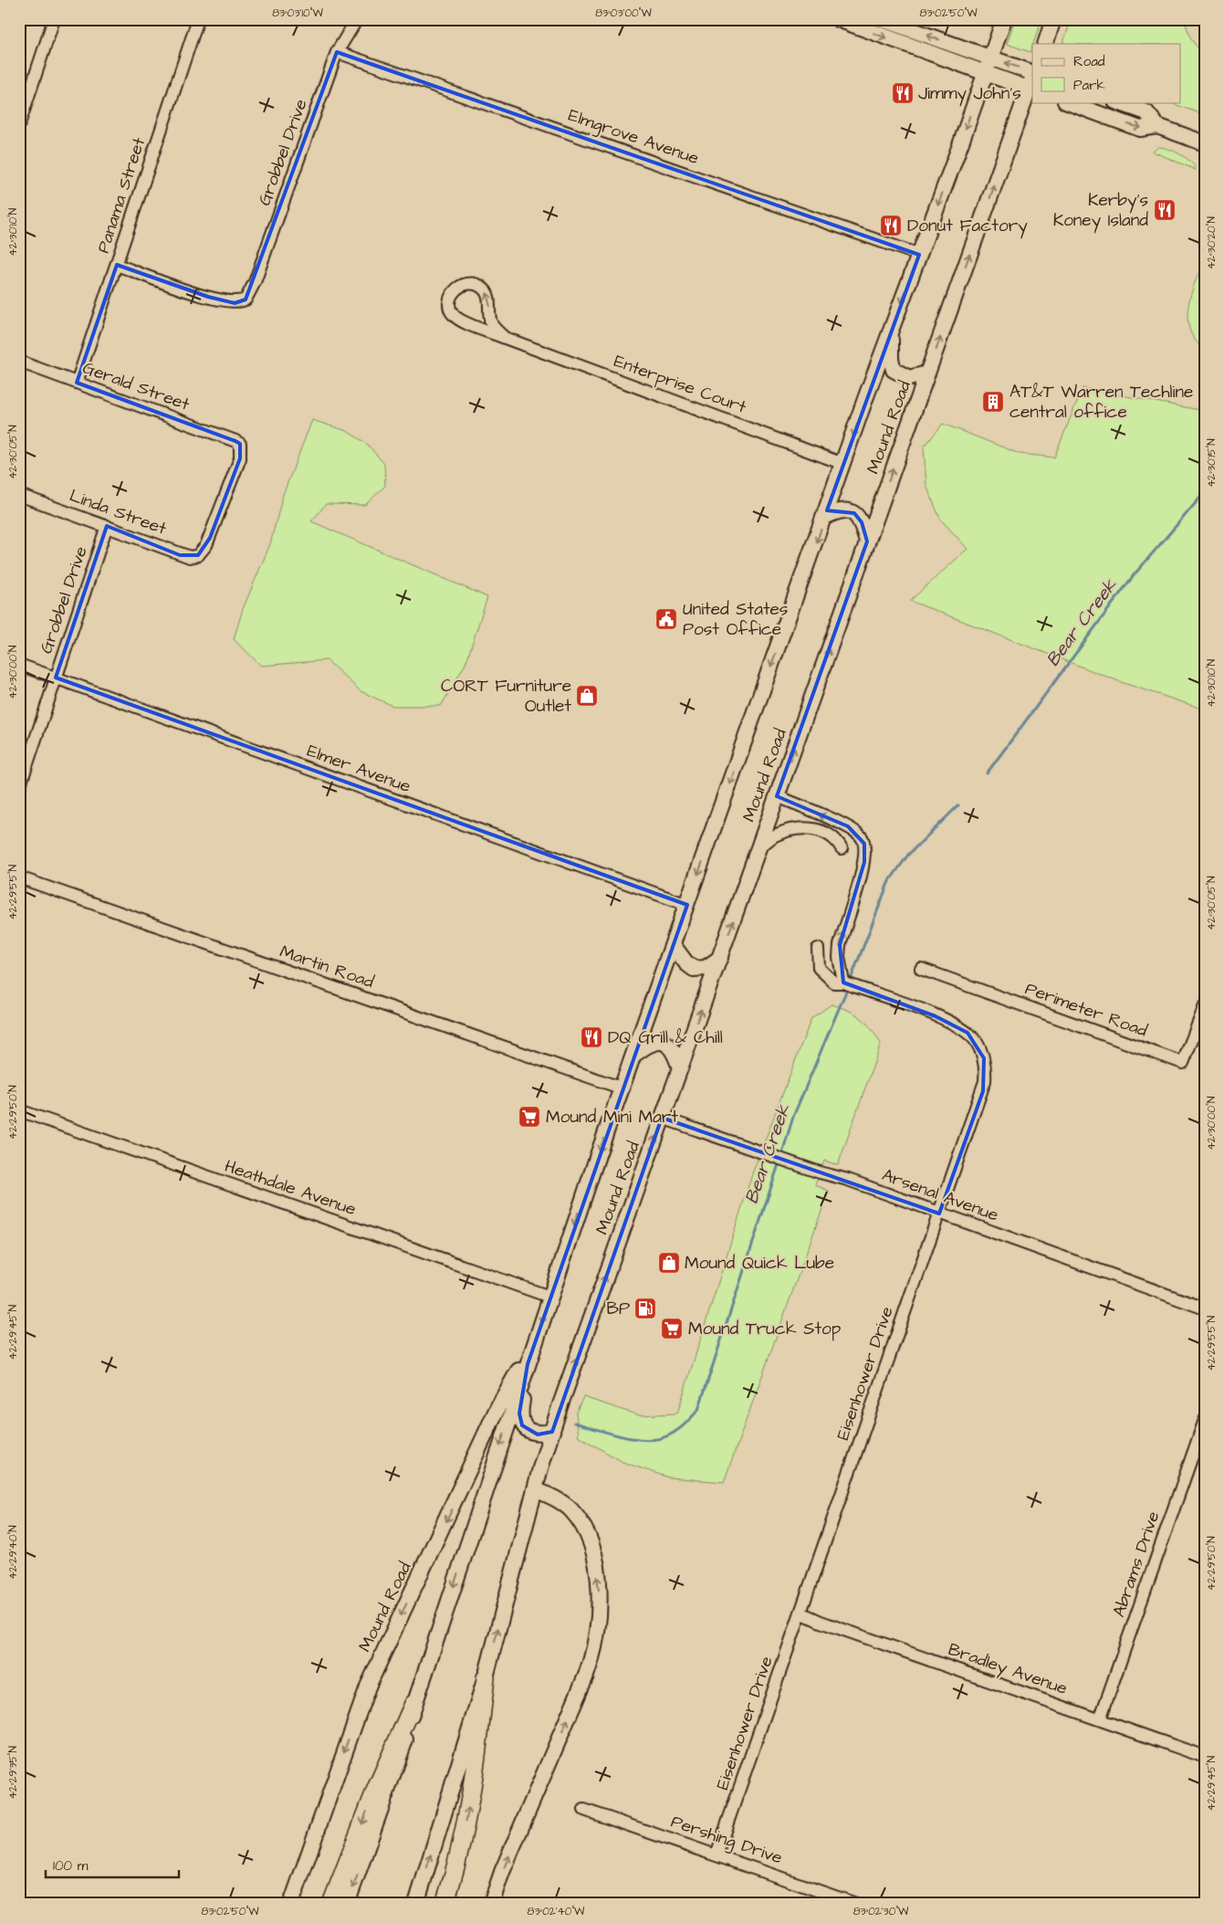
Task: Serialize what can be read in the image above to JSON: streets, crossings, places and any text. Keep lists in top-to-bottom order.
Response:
{
  "streets": {
    "main road": ["Mound Road"],
    "street": [
      "Elmgrove Avenue",
      "Grobbel Drive",
      "Panama Street",
      "Enterprise Court",
      "Gerald Street",
      "Linda Street",
      "Elmer Avenue",
      "Martin Road",
      "Perimeter Road",
      "Heathdale Avenue",
      "Arsenal Avenue",
      "Eisenhower Drive",
      "Abrams Drive",
      "Bradley Avenue",
      "Pershing Drive"
    ]
  },
  "crossings": [
    ["Elmgrove Avenue", "Grobbel Drive"],
    ["Elmgrove Avenue", "Mound Road"],
    ["Grobbel Drive", "Panama Street"],
    ["Grobbel Drive", "Linda Street"],
    ["Grobbel Drive", "Elmer Avenue"],
    ["Panama Street", "Gerald Street"],
    ["Enterprise Court", "Mound Road"],
    ["Gerald Street", "Linda Street"],
    ["Mound Road", "Elmer Avenue"],
    ["Mound Road", "Martin Road"],
    ["Mound Road", "Heathdale Avenue"],
    ["Mound Road", "Arsenal Avenue"],
    ["Arsenal Avenue", "Eisenhower Drive"],
    ["Eisenhower Drive", "Bradley Avenue"],
    ["Eisenhower Drive", "Pershing Drive"],
    ["Abrams Drive", "Bradley Avenue"]
  ],
  "water": ["Bear Creek"],
  "places": {
    "restaurant": [
      "Jimmy John's",
      "Kerby's Koney Island",
      "Donut Factory",
      "DQ Grill & Chill"
    ],
    "building": ["AT&T Warren Techline central office"],
    "public building": ["United States Post Office"],
    "shop": ["CORT Furniture Outlet", "Mound Quick Lube"],
    "supermarket": ["Mound Mini Mart", "Mound Truck Stop"],
    "fuel station": ["BP"]
  },
  "legend": ["Road", "Park"],
  "scale_bar": "100 m",
  "coordinates": [
    "83°03'10\"W",
    "83°03'00\"W",
    "83°02'50\"W",
    "42°30'10\"N",
    "42°30'20\"N",
    "42°30'05\"N",
    "42°30'15\"N",
    "42°30'00\"N",
    "42°29'55\"N",
    "42°29'50\"N",
    "42°29'45\"N",
    "42°29'40\"N",
    "42°29'35\"N",
    "83°02'40\"W",
    "83°02'30\"W"
  ]
}
